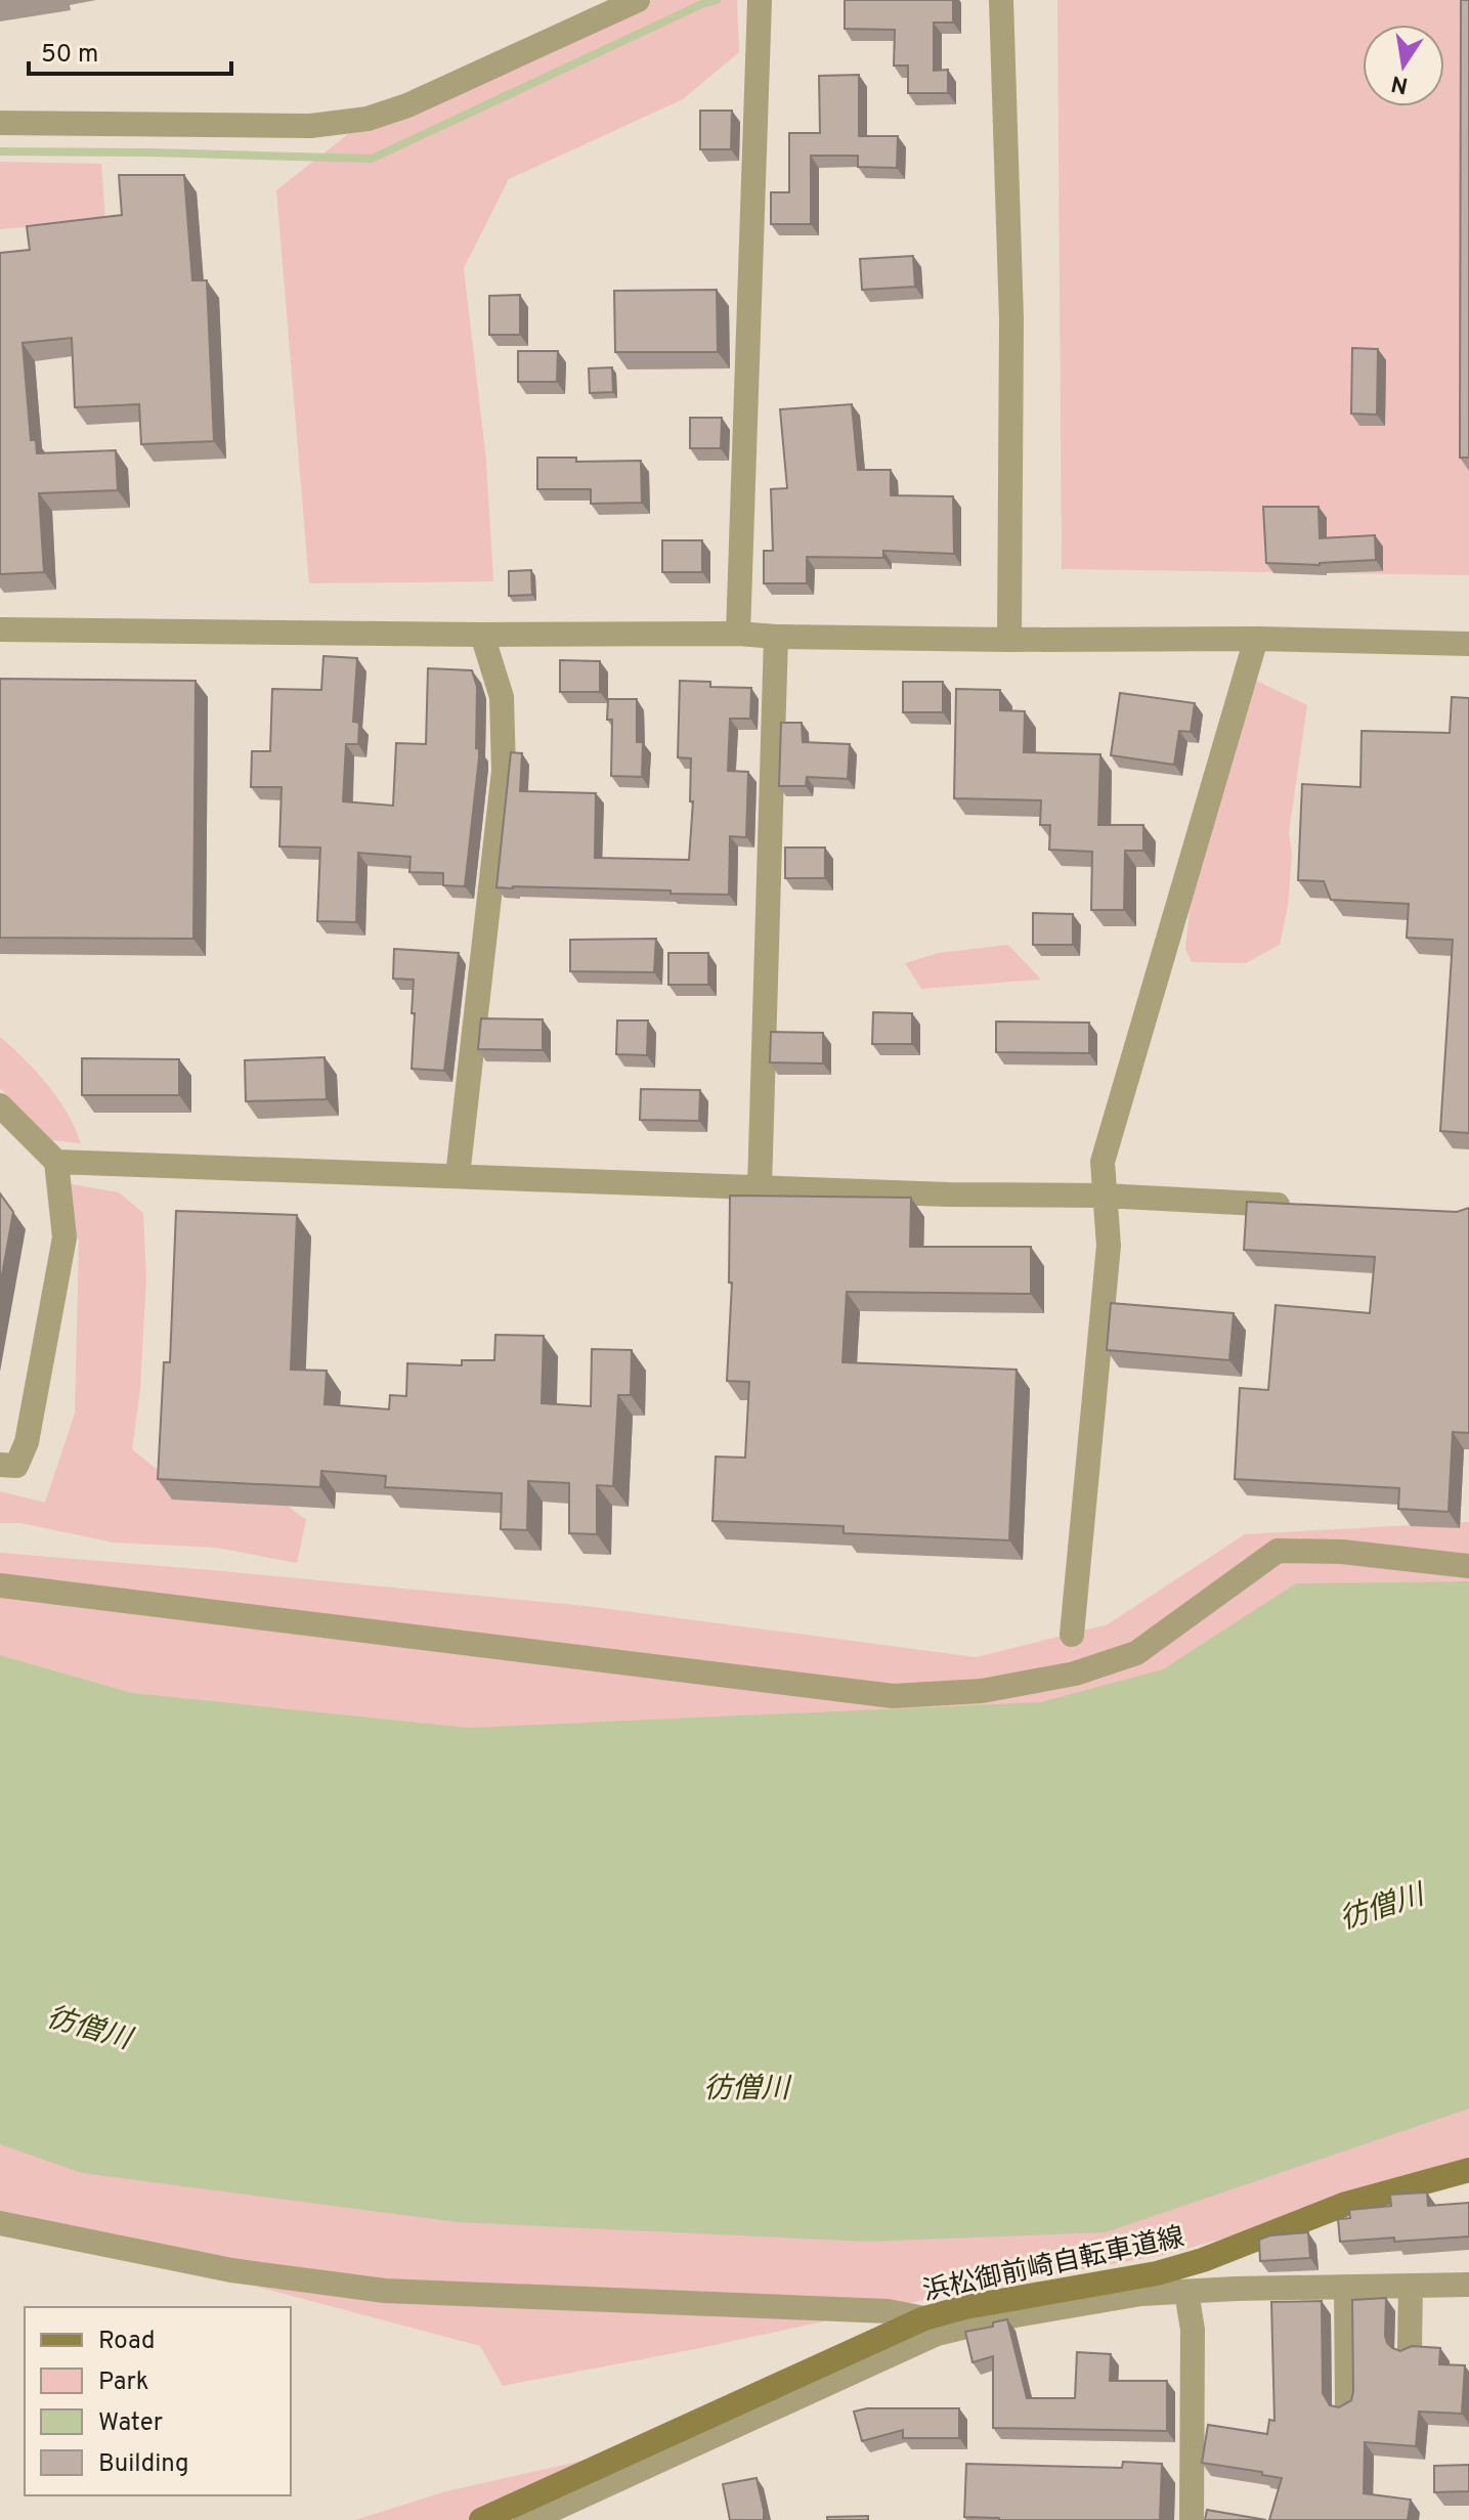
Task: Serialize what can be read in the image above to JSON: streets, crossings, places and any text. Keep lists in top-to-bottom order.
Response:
{
  "streets": {
    "main road": ["浜松御前崎自転車道線"]
  },
  "water": ["彷僧川"],
  "legend": [
    "Road",
    "Park",
    "Water",
    "Building"
  ],
  "scale_bar": "50 m",
  "north": "bottom"
}
